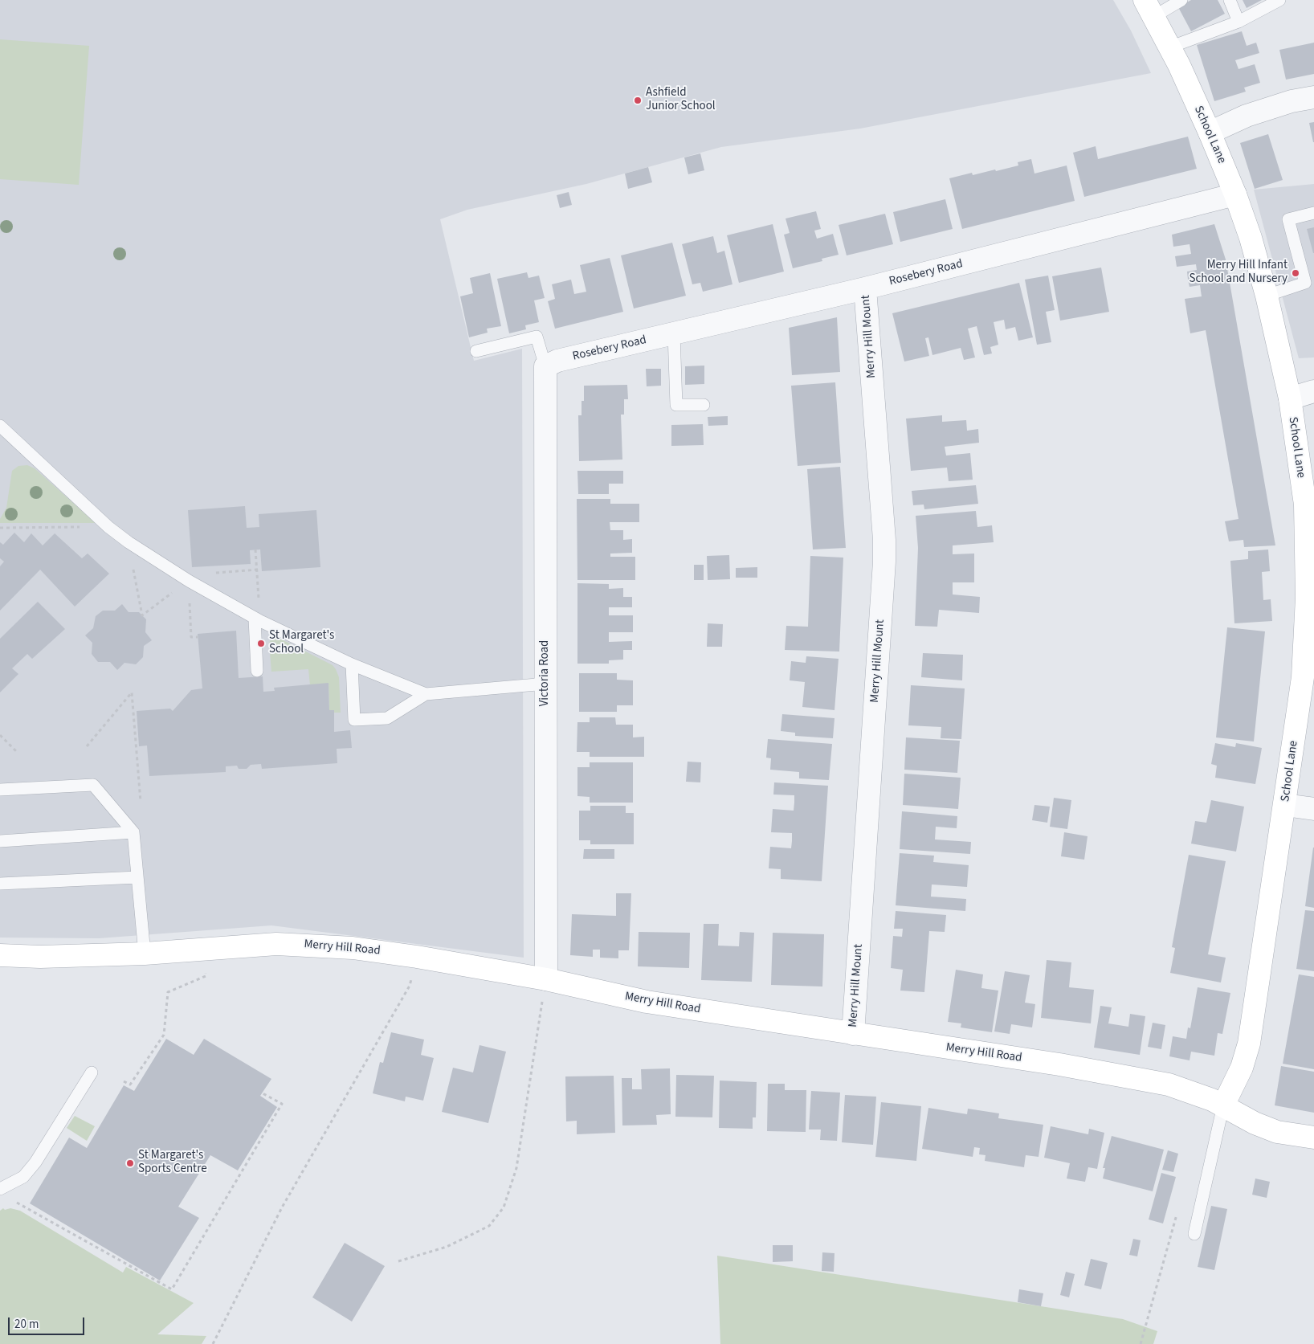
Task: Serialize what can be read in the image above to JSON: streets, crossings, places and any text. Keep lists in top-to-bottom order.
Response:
{
  "streets": {
    "street": [
      "School Lane",
      "Rosebery Road",
      "Merry Hill Mount",
      "Victoria Road",
      "Merry Hill Road"
    ]
  },
  "crossings": [
    ["School Lane", "Rosebery Road"],
    ["School Lane", "Merry Hill Road"],
    ["Rosebery Road", "Merry Hill Mount"],
    ["Rosebery Road", "Victoria Road"],
    ["Merry Hill Mount", "Merry Hill Road"],
    ["Victoria Road", "Merry Hill Road"]
  ],
  "places": [
    "Ashfield Junior School",
    "Merry Hill Infant School and Nursery",
    "St Margaret's School",
    "St Margaret's Sports Centre"
  ],
  "scale_bar": "20 m"
}
